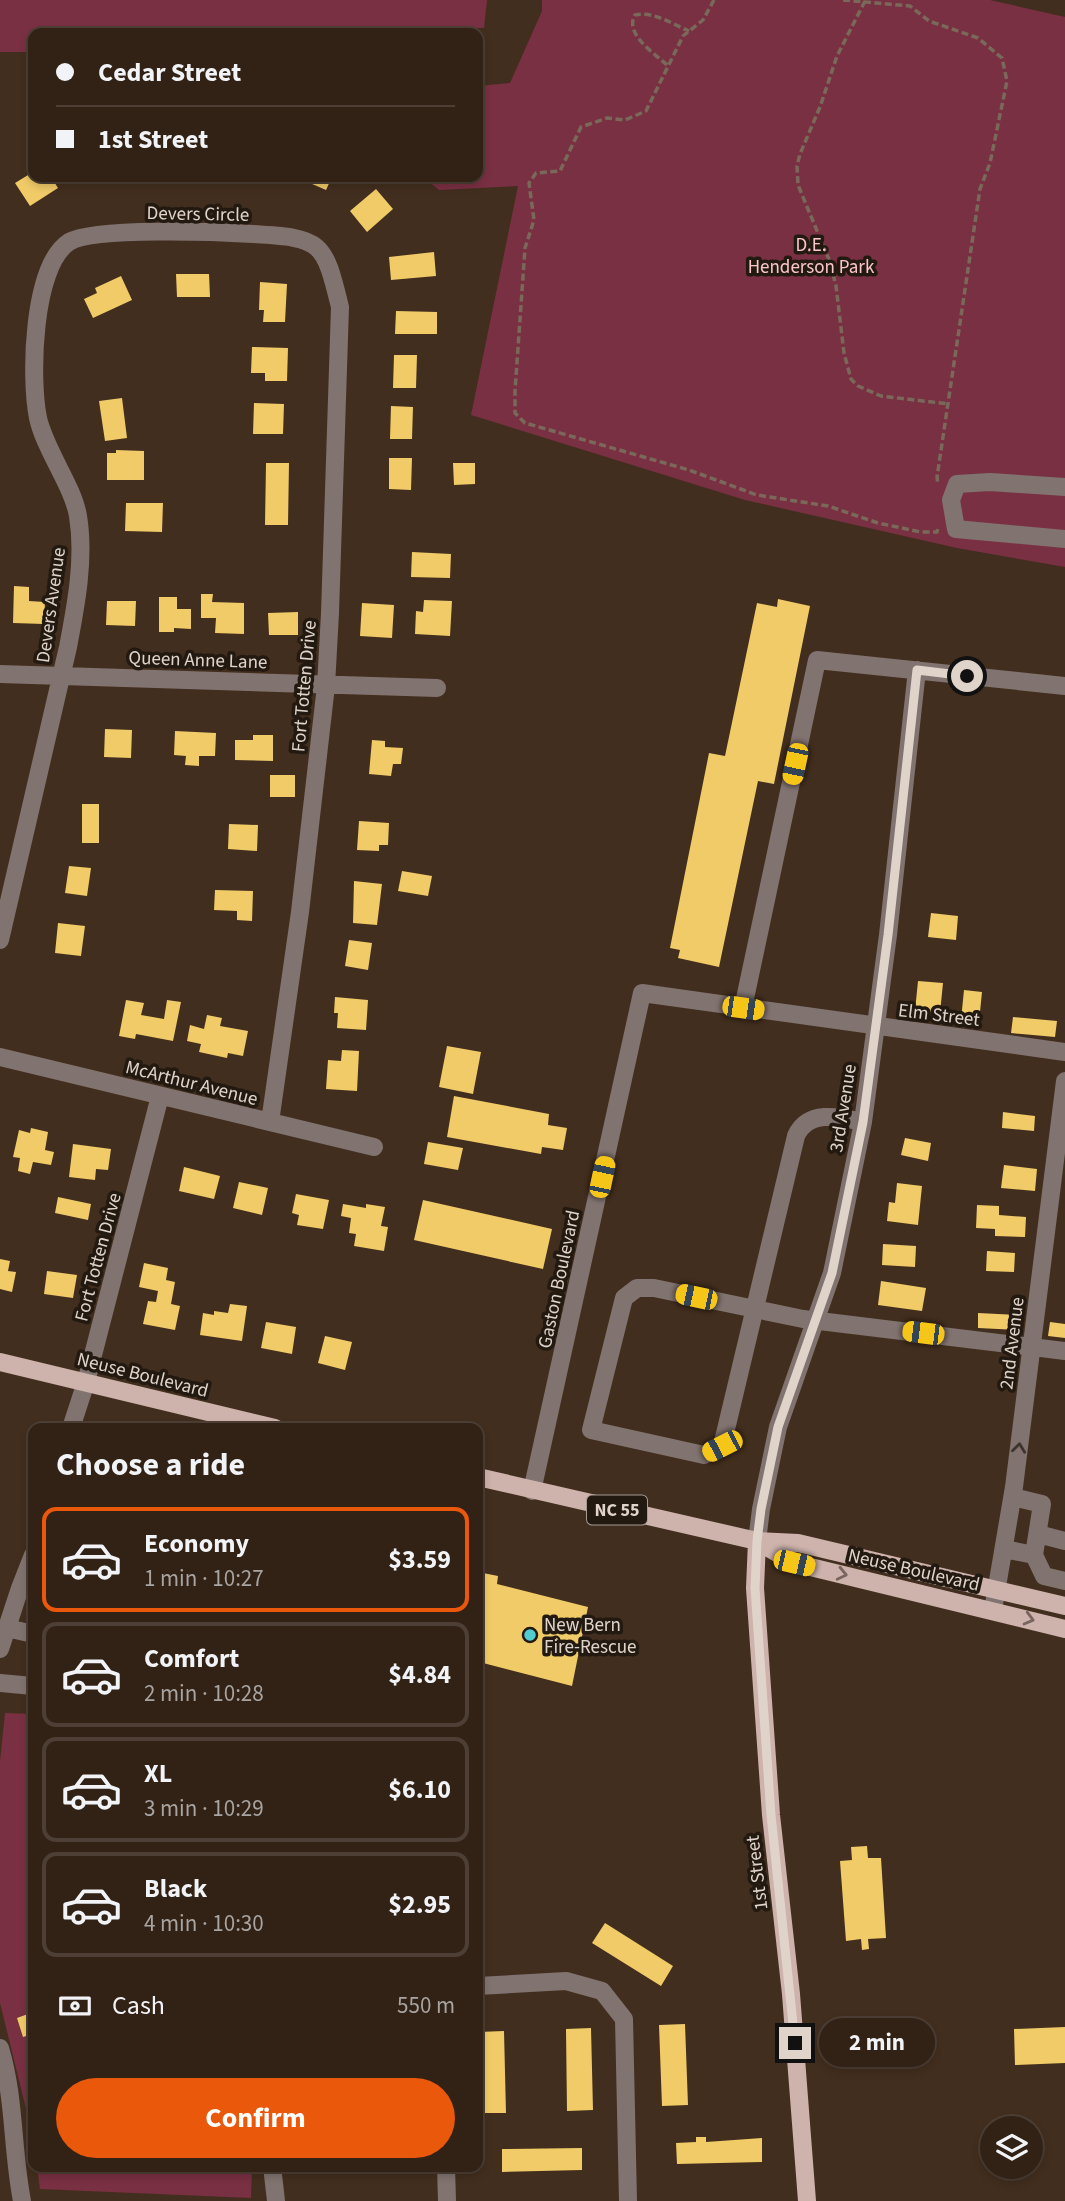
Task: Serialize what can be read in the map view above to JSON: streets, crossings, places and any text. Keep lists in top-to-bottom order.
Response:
{
  "streets": {
    "main road": ["Neuse Boulevard", "NC 55", "1st Street"],
    "street": [
      "Devers Circle",
      "Devers Avenue",
      "Queen Anne Lane",
      "Fort Totten Drive",
      "Elm Street",
      "McArthur Avenue",
      "3rd Avenue",
      "Gaston Boulevard",
      "2nd Avenue"
    ]
  },
  "crossings": [
    ["Devers Circle", "Devers Avenue"],
    ["Devers Circle", "Fort Totten Drive"],
    ["Devers Avenue", "Queen Anne Lane"],
    ["Queen Anne Lane", "Fort Totten Drive"],
    ["Fort Totten Drive", "McArthur Avenue"],
    ["Fort Totten Drive", "Neuse Boulevard"],
    ["Elm Street", "3rd Avenue"],
    ["Elm Street", "Gaston Boulevard"],
    ["3rd Avenue", "Neuse Boulevard"],
    ["3rd Avenue", "1st Street"],
    ["Gaston Boulevard", "Neuse Boulevard"],
    ["2nd Avenue", "Neuse Boulevard"],
    ["Neuse Boulevard", "1st Street"]
  ],
  "parks": ["D.E. Henderson Park"],
  "places": ["New Bern Fire-Rescue"],
  "page": {
    "banner": ["Cedar Street", "1st Street"],
    "heading": "Choose a ride",
    "list": [
      {
        "name": "Economy",
        "note": "1 min · 10:27",
        "value": "$3.59"
      },
      {
        "name": "Comfort",
        "note": "2 min · 10:28",
        "value": "$4.84"
      },
      {
        "name": "XL",
        "note": "3 min · 10:29",
        "value": "$6.10"
      },
      {
        "name": "Black",
        "note": "4 min · 10:30",
        "value": "$2.95"
      }
    ],
    "pay": ["Cash", "550 m"],
    "bubble": "2 min",
    "buttons": "Confirm"
  }
}
